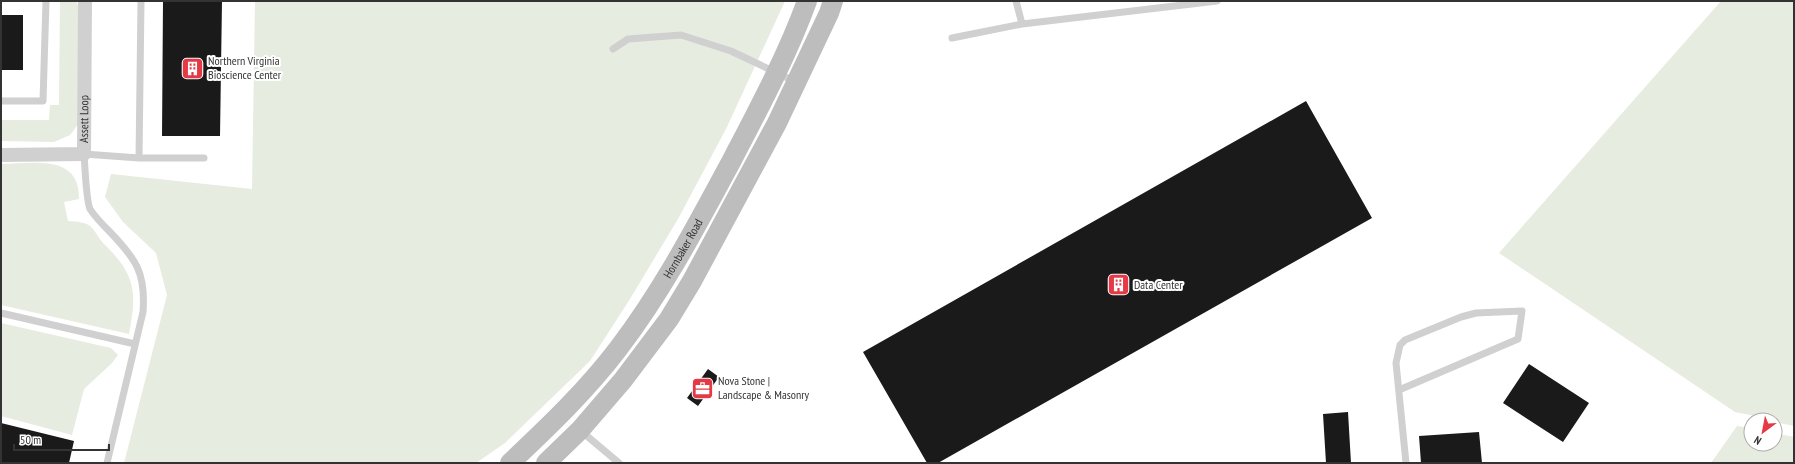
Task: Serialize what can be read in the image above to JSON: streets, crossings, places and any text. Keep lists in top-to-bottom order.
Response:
{
  "streets": {
    "main road": ["Hornbaker Road"],
    "street": ["Assett Loop"]
  },
  "places": {
    "building": ["Northern Virginia Bioscience Center", "Data Center"],
    "office": ["Nova Stone | Landscape & Masonry"]
  },
  "scale_bar": "50 m",
  "north": "bottom left"
}
